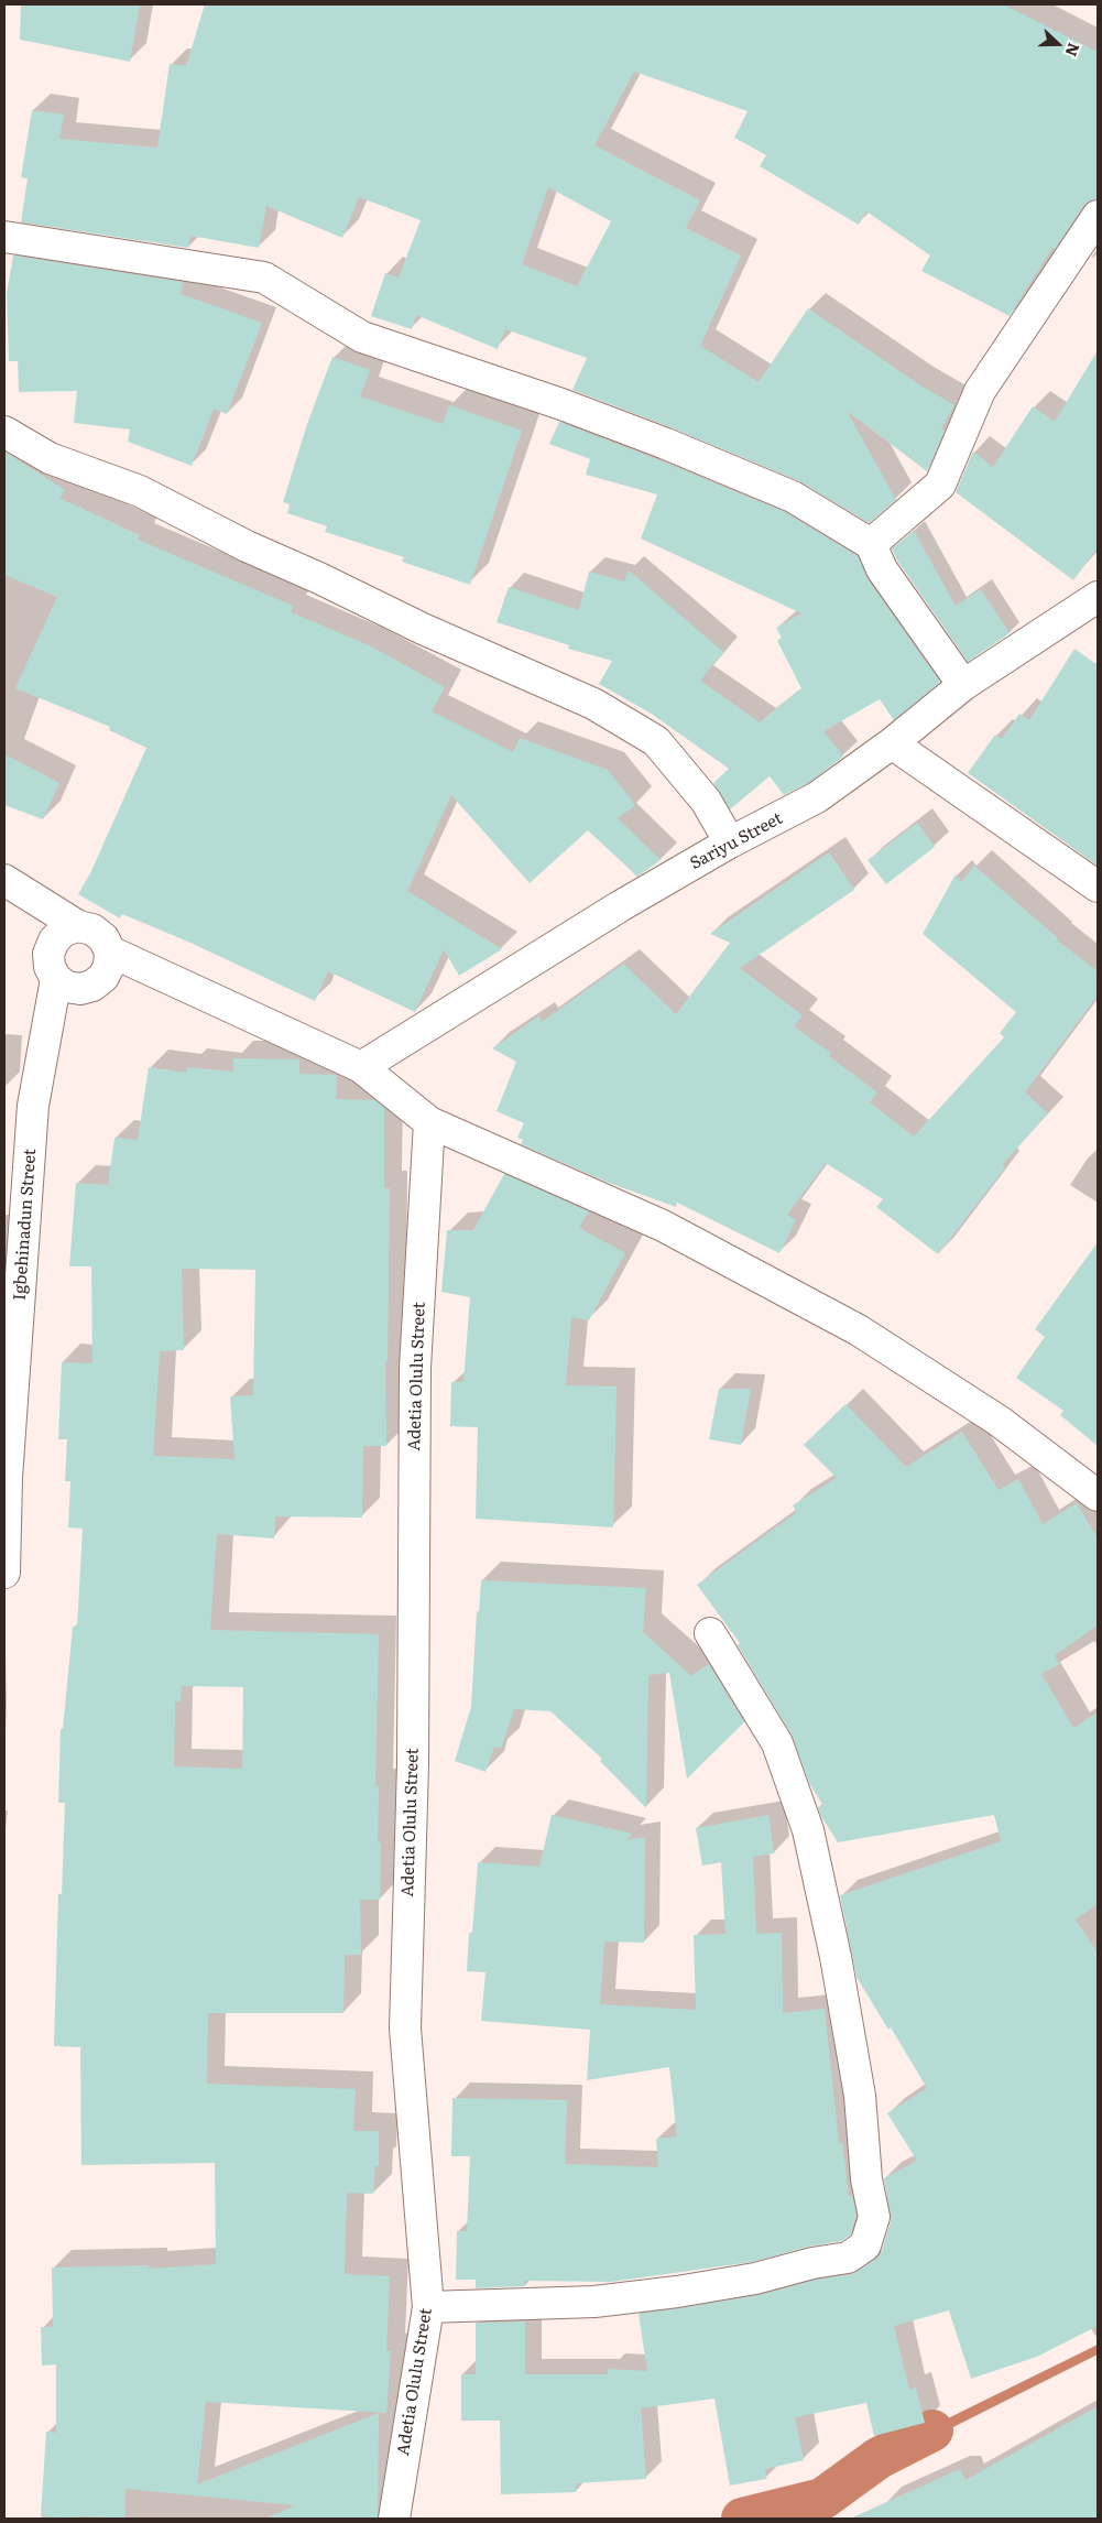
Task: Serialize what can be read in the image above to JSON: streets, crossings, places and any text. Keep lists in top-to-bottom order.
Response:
{
  "streets": {
    "street": ["Sariyu Street", "Igbehinadun Street", "Adetia Olulu Street"]
  },
  "north": "right"
}
